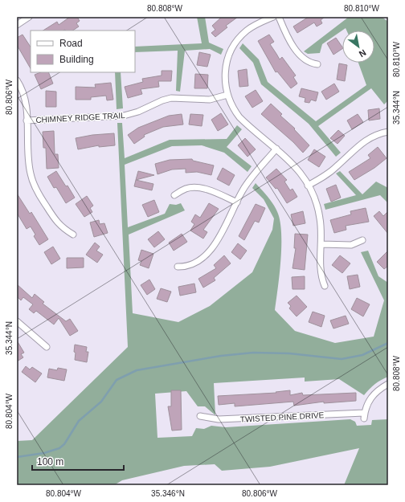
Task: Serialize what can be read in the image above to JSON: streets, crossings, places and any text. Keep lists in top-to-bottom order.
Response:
{
  "streets": {
    "street": ["CHIMNEY RIDGE TRAIL", "TWISTED PINE DRIVE"]
  },
  "legend": ["Road", "Building"],
  "scale_bar": "100 m",
  "north": "bottom right",
  "coordinates": [
    "80.808°W",
    "80.810°W",
    "80.806°W",
    "35.344°N",
    "80.804°W",
    "35.346°N"
  ]
}
